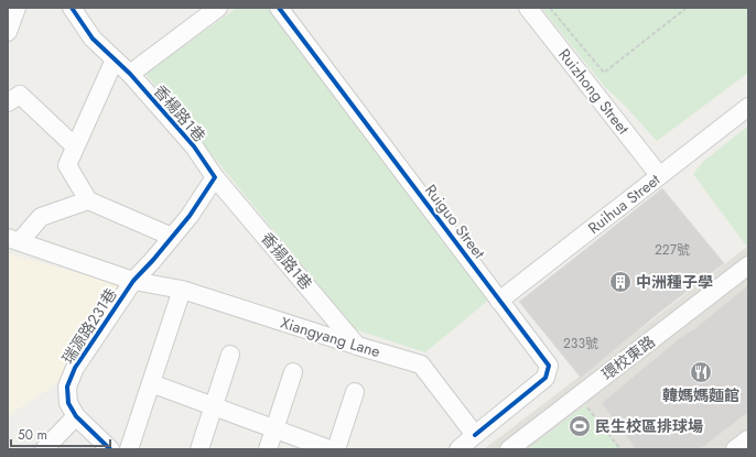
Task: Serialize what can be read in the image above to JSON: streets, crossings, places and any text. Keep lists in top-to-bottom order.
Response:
{
  "streets": {
    "street": [
      "Ruizhong Street",
      "香楊路1巷",
      "Ruihua Street",
      "Ruiguo Street",
      "香揚路1巷",
      "瑞源路231巷",
      "Xiangyang Lane",
      "環校東路"
    ]
  },
  "crossings": [
    ["Ruizhong Street", "Ruihua Street"],
    ["香楊路1巷", "香揚路1巷"],
    ["Ruihua Street", "Ruiguo Street"],
    ["Ruiguo Street", "Xiangyang Lane"],
    ["香揚路1巷", "Xiangyang Lane"],
    ["瑞源路231巷", "Xiangyang Lane"]
  ],
  "places": {
    "building": ["中洲種子學"],
    "restaurant": ["韓媽媽麵館"],
    "sports": ["民生校區排球場"]
  },
  "house_numbers": ["227號", "233號"],
  "scale_bar": "50 m"
}
